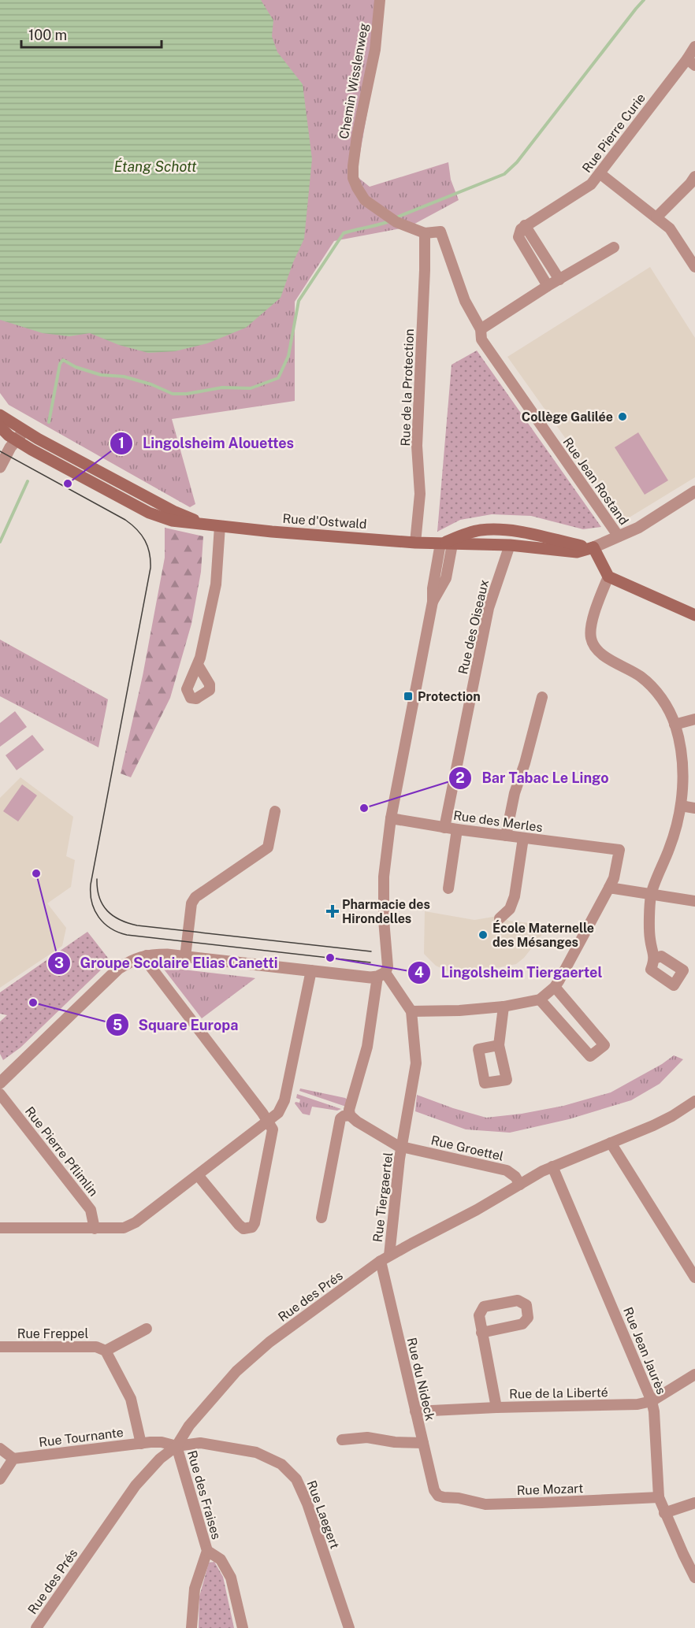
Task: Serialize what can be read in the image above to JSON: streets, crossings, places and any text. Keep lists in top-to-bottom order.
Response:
{
  "streets": {
    "main road": ["Rue d'Ostwald"],
    "street": [
      "Chemin Wisslenweg",
      "Rue Pierre Curie",
      "Rue de la Protection",
      "Rue Jean Rostand",
      "Rue des Oiseaux",
      "Rue des Merles",
      "Rue Groettel",
      "Rue Pierre Pflimlin",
      "Rue Tiergaertel",
      "Rue des Prés",
      "Rue Freppel",
      "Rue Jean Jaurès",
      "Rue du Nideck",
      "Rue de la Liberté",
      "Rue Tournante",
      "Rue Mozart",
      "Rue des Fraises",
      "Rue Laegert"
    ]
  },
  "crossings": [
    ["Chemin Wisslenweg", "Rue de la Protection"],
    ["Chemin Wisslenweg", "Rue Jean Rostand"],
    ["Rue de la Protection", "Rue Jean Rostand"],
    ["Rue de la Protection", "Rue d'Ostwald"],
    ["Rue d'Ostwald", "Rue des Oiseaux"],
    ["Rue des Oiseaux", "Rue des Merles"],
    ["Rue Groettel", "Rue Tiergaertel"],
    ["Rue Groettel", "Rue des Prés"],
    ["Rue Tiergaertel", "Rue des Prés"],
    ["Rue Tiergaertel", "Rue du Nideck"],
    ["Rue des Prés", "Rue Jean Jaurès"],
    ["Rue des Prés", "Rue du Nideck"],
    ["Rue des Prés", "Rue Tournante"],
    ["Rue des Prés", "Rue des Fraises"],
    ["Rue des Prés", "Rue Laegert"],
    ["Rue Jean Jaurès", "Rue de la Liberté"],
    ["Rue Jean Jaurès", "Rue Mozart"],
    ["Rue du Nideck", "Rue de la Liberté"],
    ["Rue du Nideck", "Rue Mozart"],
    ["Rue Tournante", "Rue des Fraises"],
    ["Rue Tournante", "Rue Laegert"],
    ["Rue des Fraises", "Rue Laegert"]
  ],
  "water": ["Étang Schott"],
  "places": {
    "other": [
      "Collège Galilée",
      "Lingolsheim Alouettes",
      "Bar Tabac Le Lingo",
      "Groupe Scolaire Elias Canetti",
      "École Maternelle des Mésanges",
      "Lingolsheim Tiergaertel",
      "Square Europa"
    ],
    "transit": ["Protection"],
    "health": ["Pharmacie des Hirondelles"]
  },
  "scale_bar": "100 m"
}
